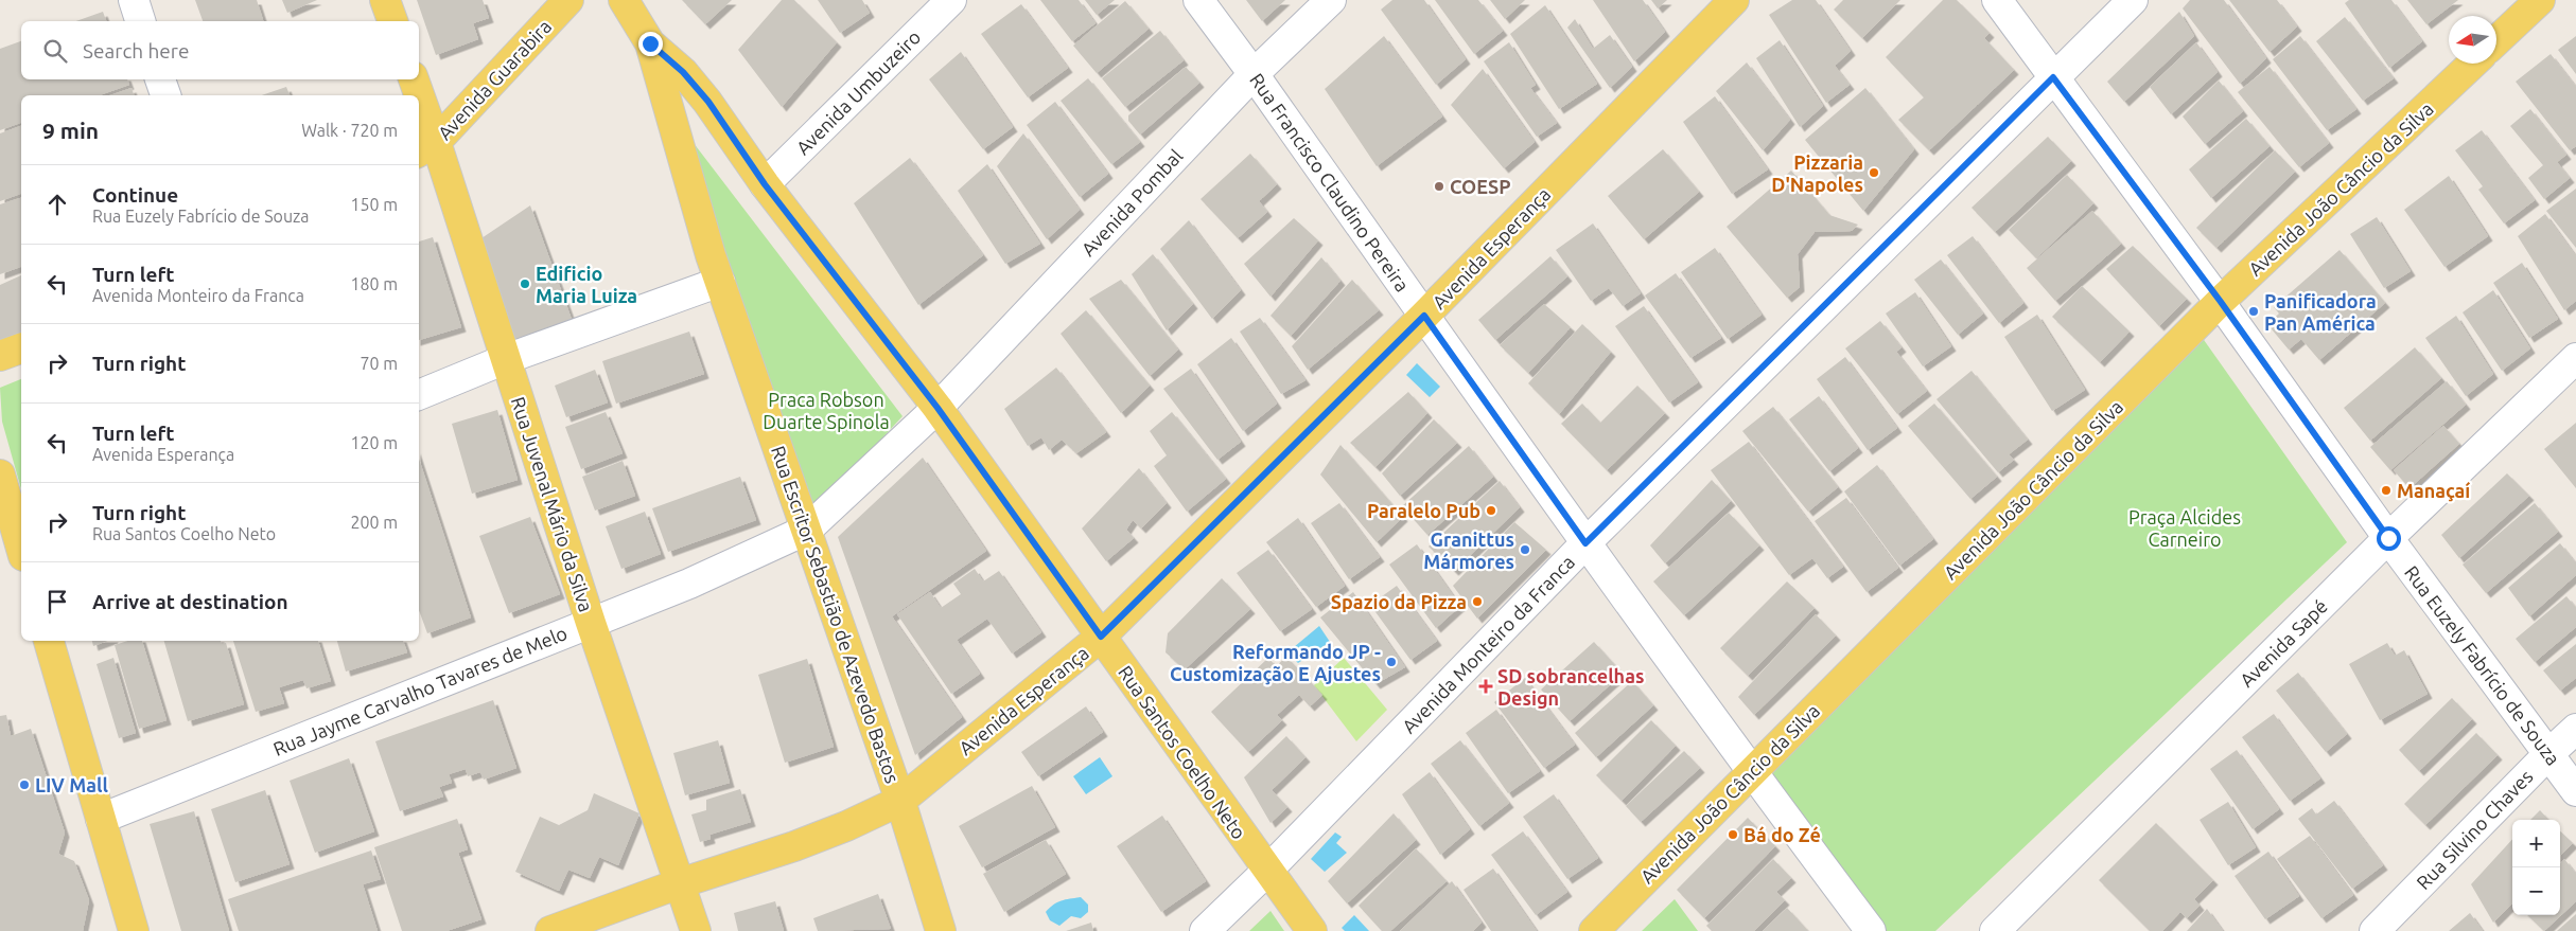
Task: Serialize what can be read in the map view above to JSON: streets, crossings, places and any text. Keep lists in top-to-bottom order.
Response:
{
  "streets": {
    "main road": [
      "Avenida Guarabira",
      "Avenida João Câncio da Silva",
      "Avenida Esperança",
      "Rua Juvenal Mário da Silva",
      "Rua Escritor Sebastião de Azevedo Bastos",
      "Rua Santos Coelho Neto"
    ],
    "street": [
      "Avenida Umbuzeiro",
      "Rua Francisco Claudino Pereira",
      "Avenida Pombal",
      "Avenida Sapé",
      "Avenida Monteiro da Franca",
      "Rua Euzely Fabrício de Souza",
      "Rua Jayme Carvalho Tavares de Melo",
      "Rua Silvino Chaves"
    ]
  },
  "crossings": [
    ["Avenida Guarabira", "Rua Juvenal Mário da Silva"],
    ["Avenida Umbuzeiro", "Rua Santos Coelho Neto"],
    ["Rua Francisco Claudino Pereira", "Avenida João Câncio da Silva"],
    ["Rua Francisco Claudino Pereira", "Avenida Pombal"],
    ["Rua Francisco Claudino Pereira", "Avenida Esperança"],
    ["Rua Francisco Claudino Pereira", "Avenida Monteiro da Franca"],
    ["Avenida João Câncio da Silva", "Rua Euzely Fabrício de Souza"],
    ["Avenida Pombal", "Rua Jayme Carvalho Tavares de Melo"],
    ["Avenida Pombal", "Rua Santos Coelho Neto"],
    ["Avenida Esperança", "Rua Juvenal Mário da Silva"],
    ["Avenida Esperança", "Rua Escritor Sebastião de Azevedo Bastos"],
    ["Avenida Esperança", "Rua Santos Coelho Neto"],
    ["Rua Juvenal Mário da Silva", "Rua Jayme Carvalho Tavares de Melo"],
    ["Rua Escritor Sebastião de Azevedo Bastos", "Rua Jayme Carvalho Tavares de Melo"],
    ["Rua Escritor Sebastião de Azevedo Bastos", "Rua Santos Coelho Neto"],
    ["Avenida Sapé", "Rua Euzely Fabrício de Souza"],
    ["Avenida Monteiro da Franca", "Rua Euzely Fabrício de Souza"],
    ["Avenida Monteiro da Franca", "Rua Santos Coelho Neto"],
    ["Rua Euzely Fabrício de Souza", "Rua Silvino Chaves"],
    ["Rua Jayme Carvalho Tavares de Melo", "Rua Santos Coelho Neto"]
  ],
  "parks": ["Praca Robson Duarte Spinola", "Praça Alcides Carneiro"],
  "places": {
    "other": [
      "Pizzaria D'Napoles",
      "COESP",
      "Edificio Maria Luiza",
      "Panificadora Pan América",
      "Manaçaí",
      "Paralelo Pub",
      "Granittus Mármores",
      "Spazio da Pizza",
      "Reformando JP - Customização E Ajustes",
      "LIV Mall",
      "Bá do Zé"
    ],
    "health": ["SD sobrancelhas Design"]
  },
  "north": "left",
  "page": {
    "search": "Search here",
    "heading": ["9 min", "Walk · 720 m"],
    "list": [
      ["Continue", "Rua Euzely Fabrício de Souza", "150 m"],
      ["Turn left", "Avenida Monteiro da Franca", "180 m"],
      ["Turn right", "70 m"],
      ["Turn left", "Avenida Esperança", "120 m"],
      ["Turn right", "Rua Santos Coelho Neto", "200 m"],
      "Arrive at destination"
    ],
    "map_buttons": ["+", "−"]
  }
}
